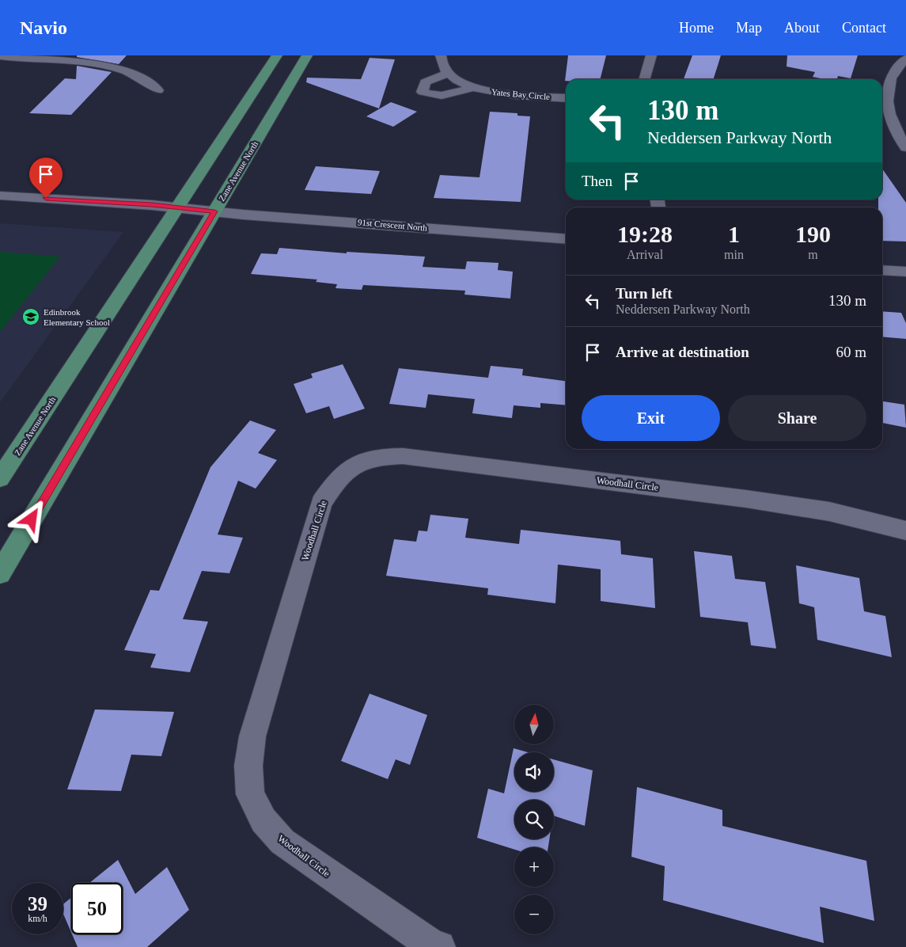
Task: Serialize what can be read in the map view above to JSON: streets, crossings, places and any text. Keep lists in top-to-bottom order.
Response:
{
  "streets": {
    "main road": ["Zane Avenue North"],
    "street": ["Yates Bay Circle", "91st Crescent North", "Woodhall Circle"]
  },
  "crossings": [
    ["Zane Avenue North", "91st Crescent North"]
  ],
  "places": {
    "school or university": ["Edinbrook Elementary School"]
  },
  "north": "top",
  "page": {
    "header": "Navio",
    "nav": [
      "Home",
      "Map",
      "About",
      "Contact"
    ],
    "turn": ["130 m", "Neddersen Parkway North"],
    "then": "Then",
    "eta": [
      "19:28",
      "Arrival",
      "1",
      "min",
      "190",
      "m"
    ],
    "list": [
      {
        "name": "Turn left",
        "note": "Neddersen Parkway North",
        "value": "130 m"
      },
      {
        "name": "Arrive at destination",
        "value": "60 m"
      }
    ],
    "buttons": ["Exit", "Share"],
    "map_buttons": ["+", "−"],
    "speed": "39 km/h",
    "limit": "50"
  }
}
